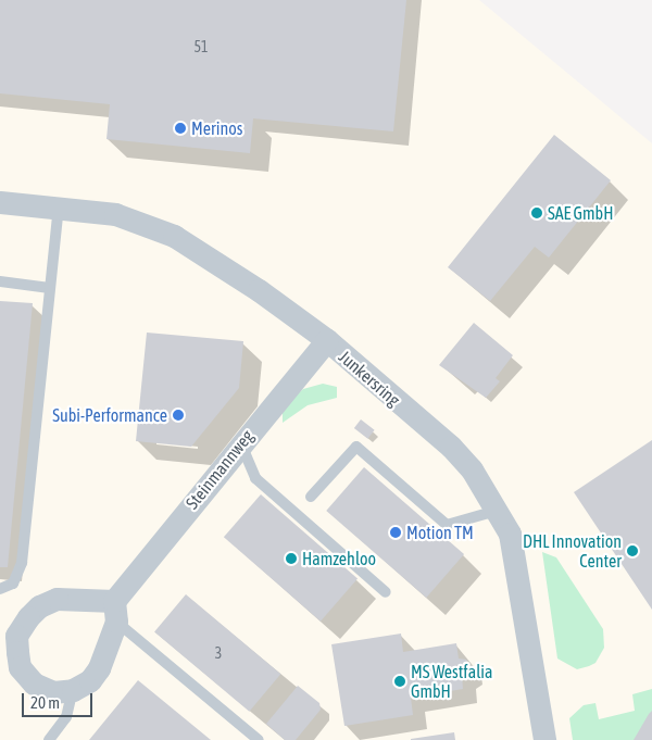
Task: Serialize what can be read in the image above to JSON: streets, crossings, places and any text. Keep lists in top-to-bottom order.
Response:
{
  "streets": {
    "street": ["Junkersring", "Steinmannweg"]
  },
  "crossings": [
    ["Junkersring", "Steinmannweg"]
  ],
  "places": [
    "Merinos",
    "SAE GmbH",
    "Subi-Performance",
    "Motion TM",
    "DHL Innovation Center",
    "Hamzehloo",
    "MS Westfalia GmbH"
  ],
  "house_numbers": ["51", "3"],
  "scale_bar": "20 m"
}
